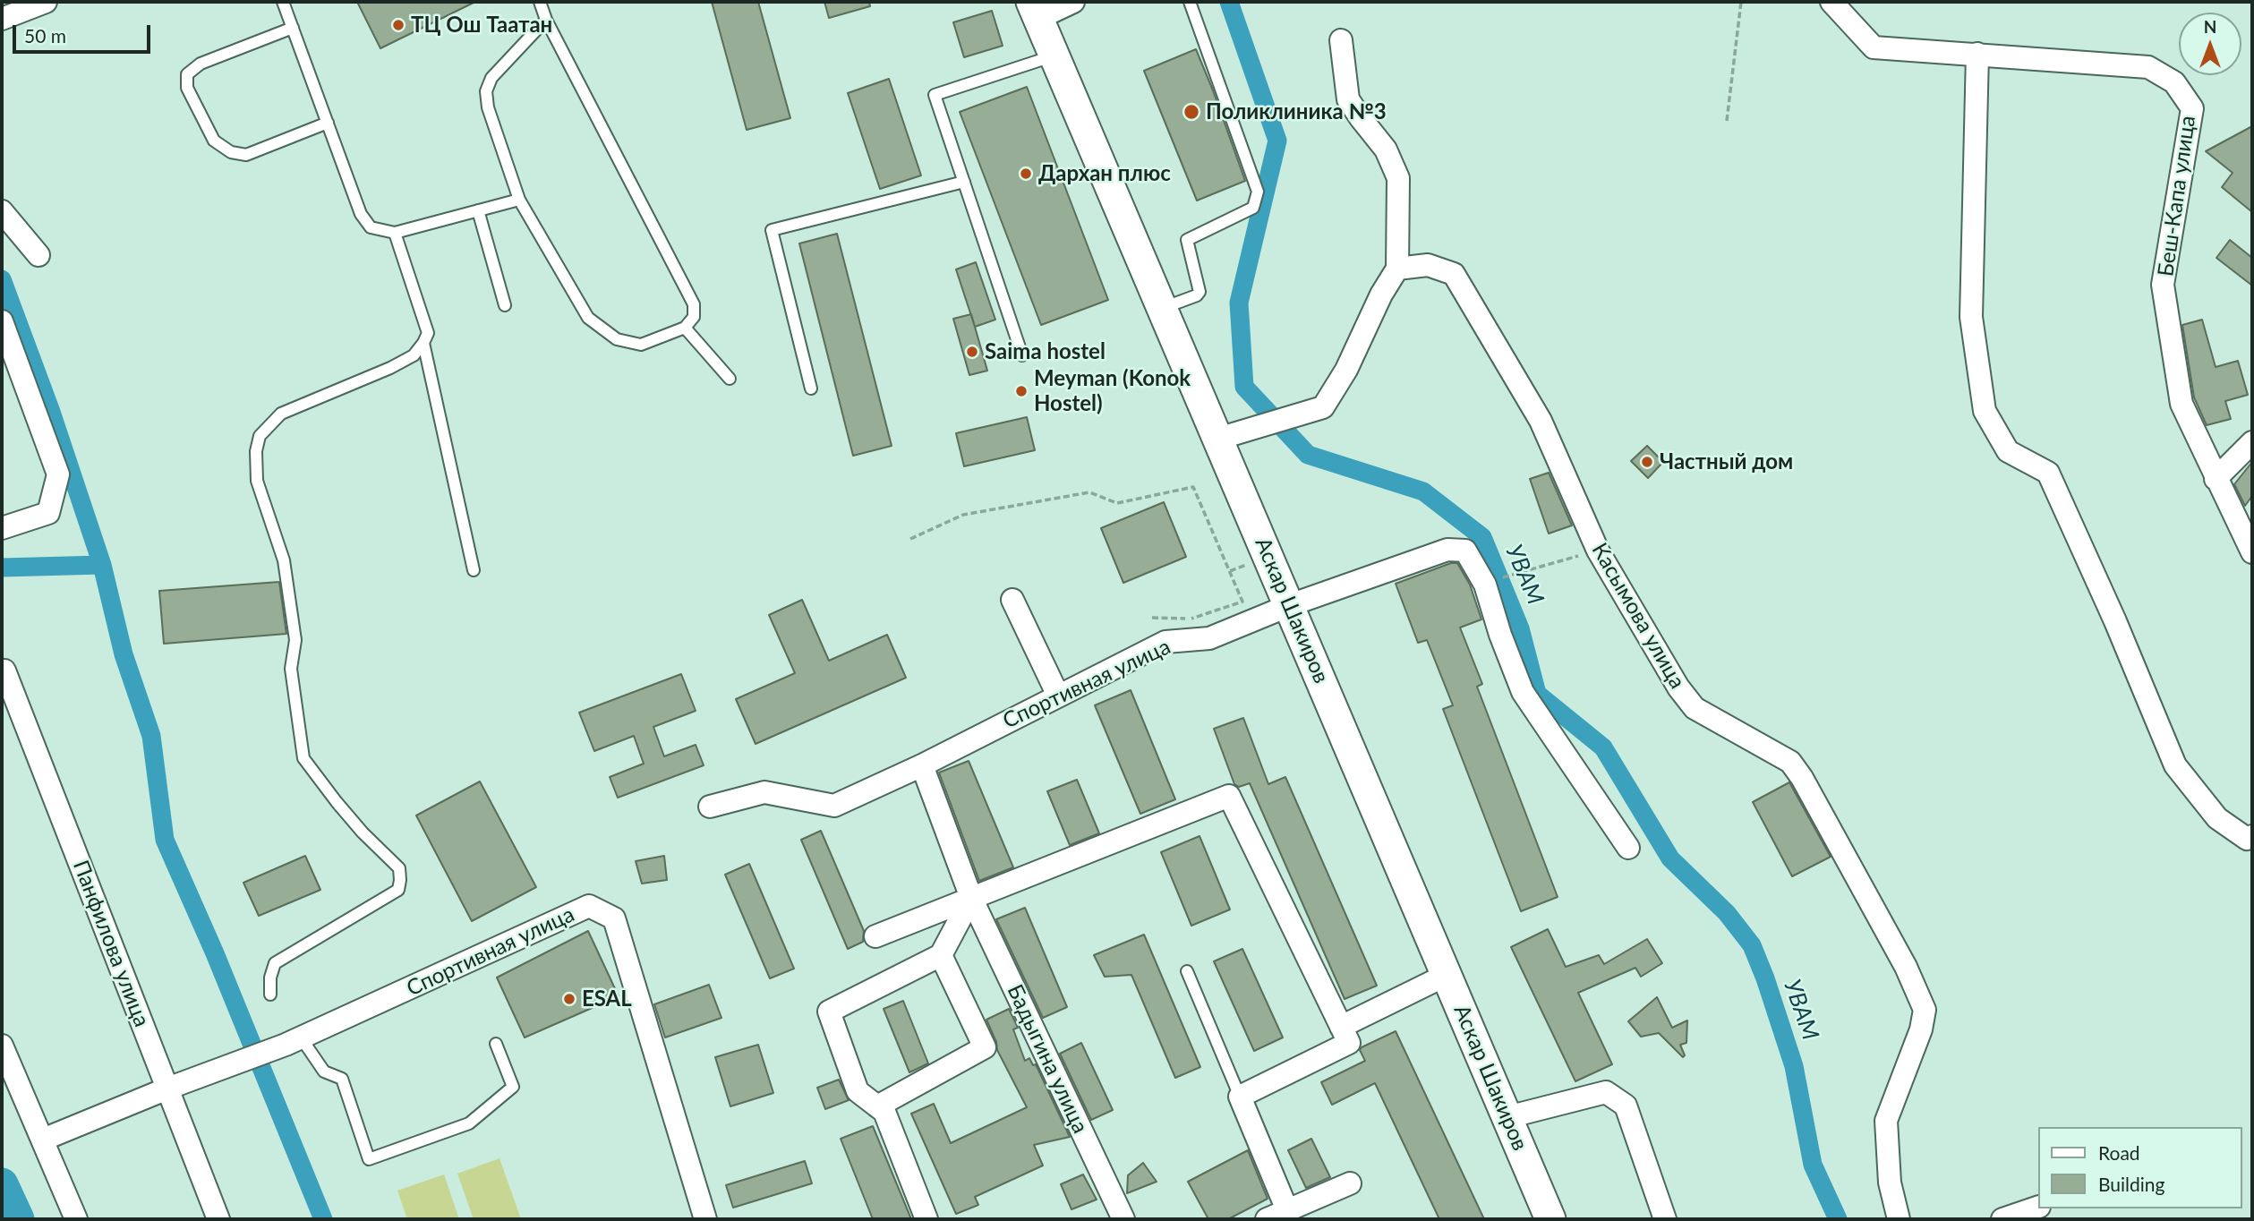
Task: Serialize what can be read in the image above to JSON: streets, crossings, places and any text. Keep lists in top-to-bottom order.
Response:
{
  "streets": {
    "main road": ["Аскар Шакиров"],
    "street": [
      "Беш-Капа улица",
      "Касымова улица",
      "Спортивная улица",
      "Панфилова улица",
      "Бадыгина улица"
    ]
  },
  "crossings": [
    ["Аскар Шакиров", "Спортивная улица"],
    ["Спортивная улица", "Бадыгина улица"]
  ],
  "water": ["УВАМ"],
  "places": [
    "ТЦ Ош Таатан",
    "Поликлиника №3",
    "Дархан плюс",
    "Saima hostel",
    "Meyman (Konok Hostel)",
    "Частный дом",
    "ESAL"
  ],
  "legend": ["Road", "Building"],
  "scale_bar": "50 m",
  "north": "top"
}
